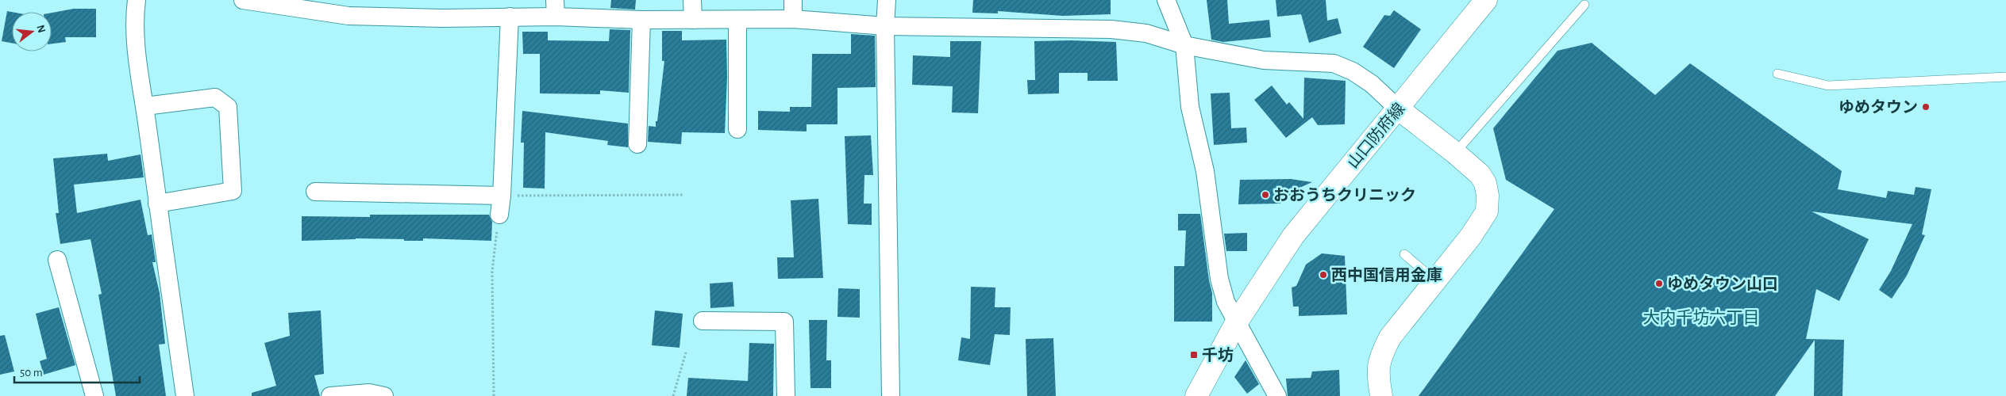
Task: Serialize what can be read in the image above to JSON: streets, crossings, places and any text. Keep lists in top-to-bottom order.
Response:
{
  "streets": {
    "main road": ["山口防府線"]
  },
  "districts": ["大内千坊六丁目"],
  "places": {
    "other": [
      "ゆめタウン",
      "おおうちクリニック",
      "西中国信用金庫",
      "ゆめタウン山口"
    ],
    "transit": ["千坊"]
  },
  "scale_bar": "50 m",
  "north": "right"
}
